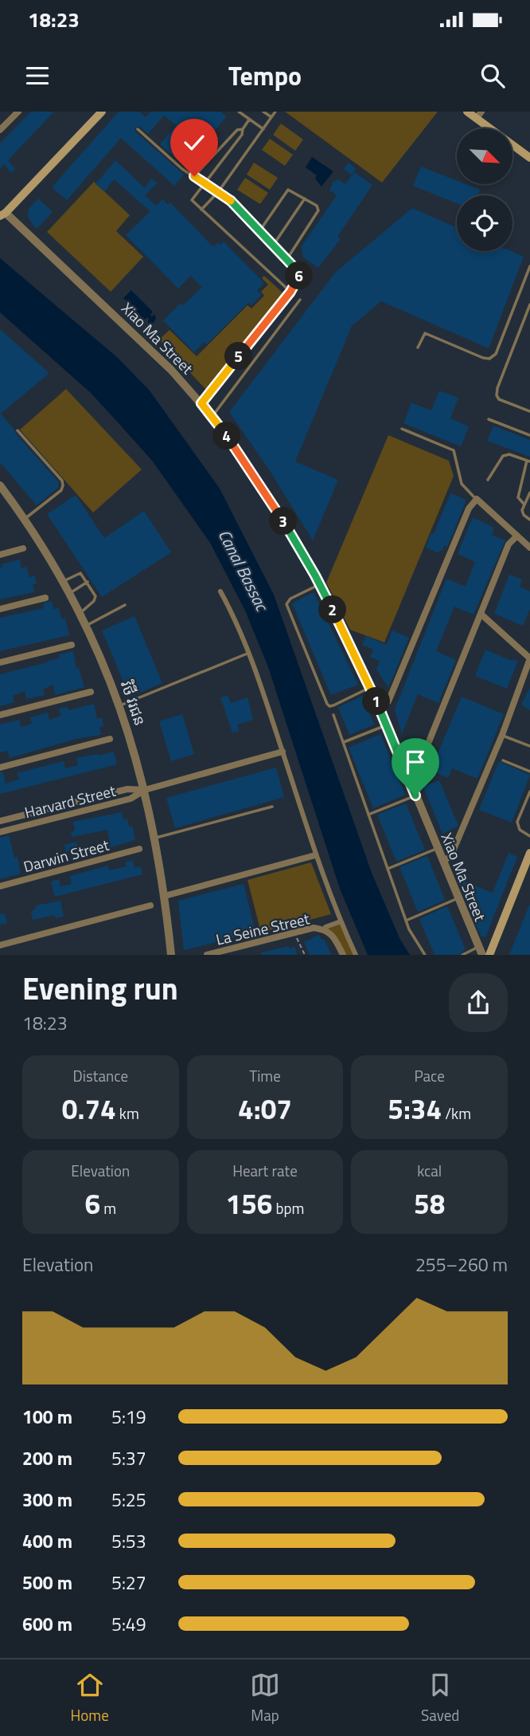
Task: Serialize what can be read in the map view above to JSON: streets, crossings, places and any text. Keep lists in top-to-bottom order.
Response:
{
  "streets": {
    "street": [
      "Xiao Ma Street",
      "វិថី វរជន",
      "Harvard Street",
      "Darwin Street",
      "La Seine Street"
    ]
  },
  "crossings": [
    ["វិថី វរជន", "Harvard Street"]
  ],
  "water": ["Canal Bassac"],
  "north": "bottom right",
  "page": {
    "status": "18:23",
    "header": "Tempo",
    "pins": [
      "6",
      "5",
      "4",
      "3",
      "2",
      "1"
    ],
    "heading": ["Evening run", "18:23"],
    "stats": [
      ["Distance", "0.74 km"],
      ["Time", "4:07"],
      ["Pace", "5:34 /km"],
      ["Elevation", "6 m"],
      ["Heart rate", "156 bpm"],
      ["kcal", "58"]
    ],
    "chart": ["Elevation", "255–260 m"],
    "list": [
      {
        "name": "100 m",
        "note": "5:19"
      },
      {
        "name": "200 m",
        "note": "5:37"
      },
      {
        "name": "300 m",
        "note": "5:25"
      },
      {
        "name": "400 m",
        "note": "5:53"
      },
      {
        "name": "500 m",
        "note": "5:27"
      },
      {
        "name": "600 m",
        "note": "5:49"
      }
    ],
    "tabs": ["Home", "Map", "Saved"]
  }
}
